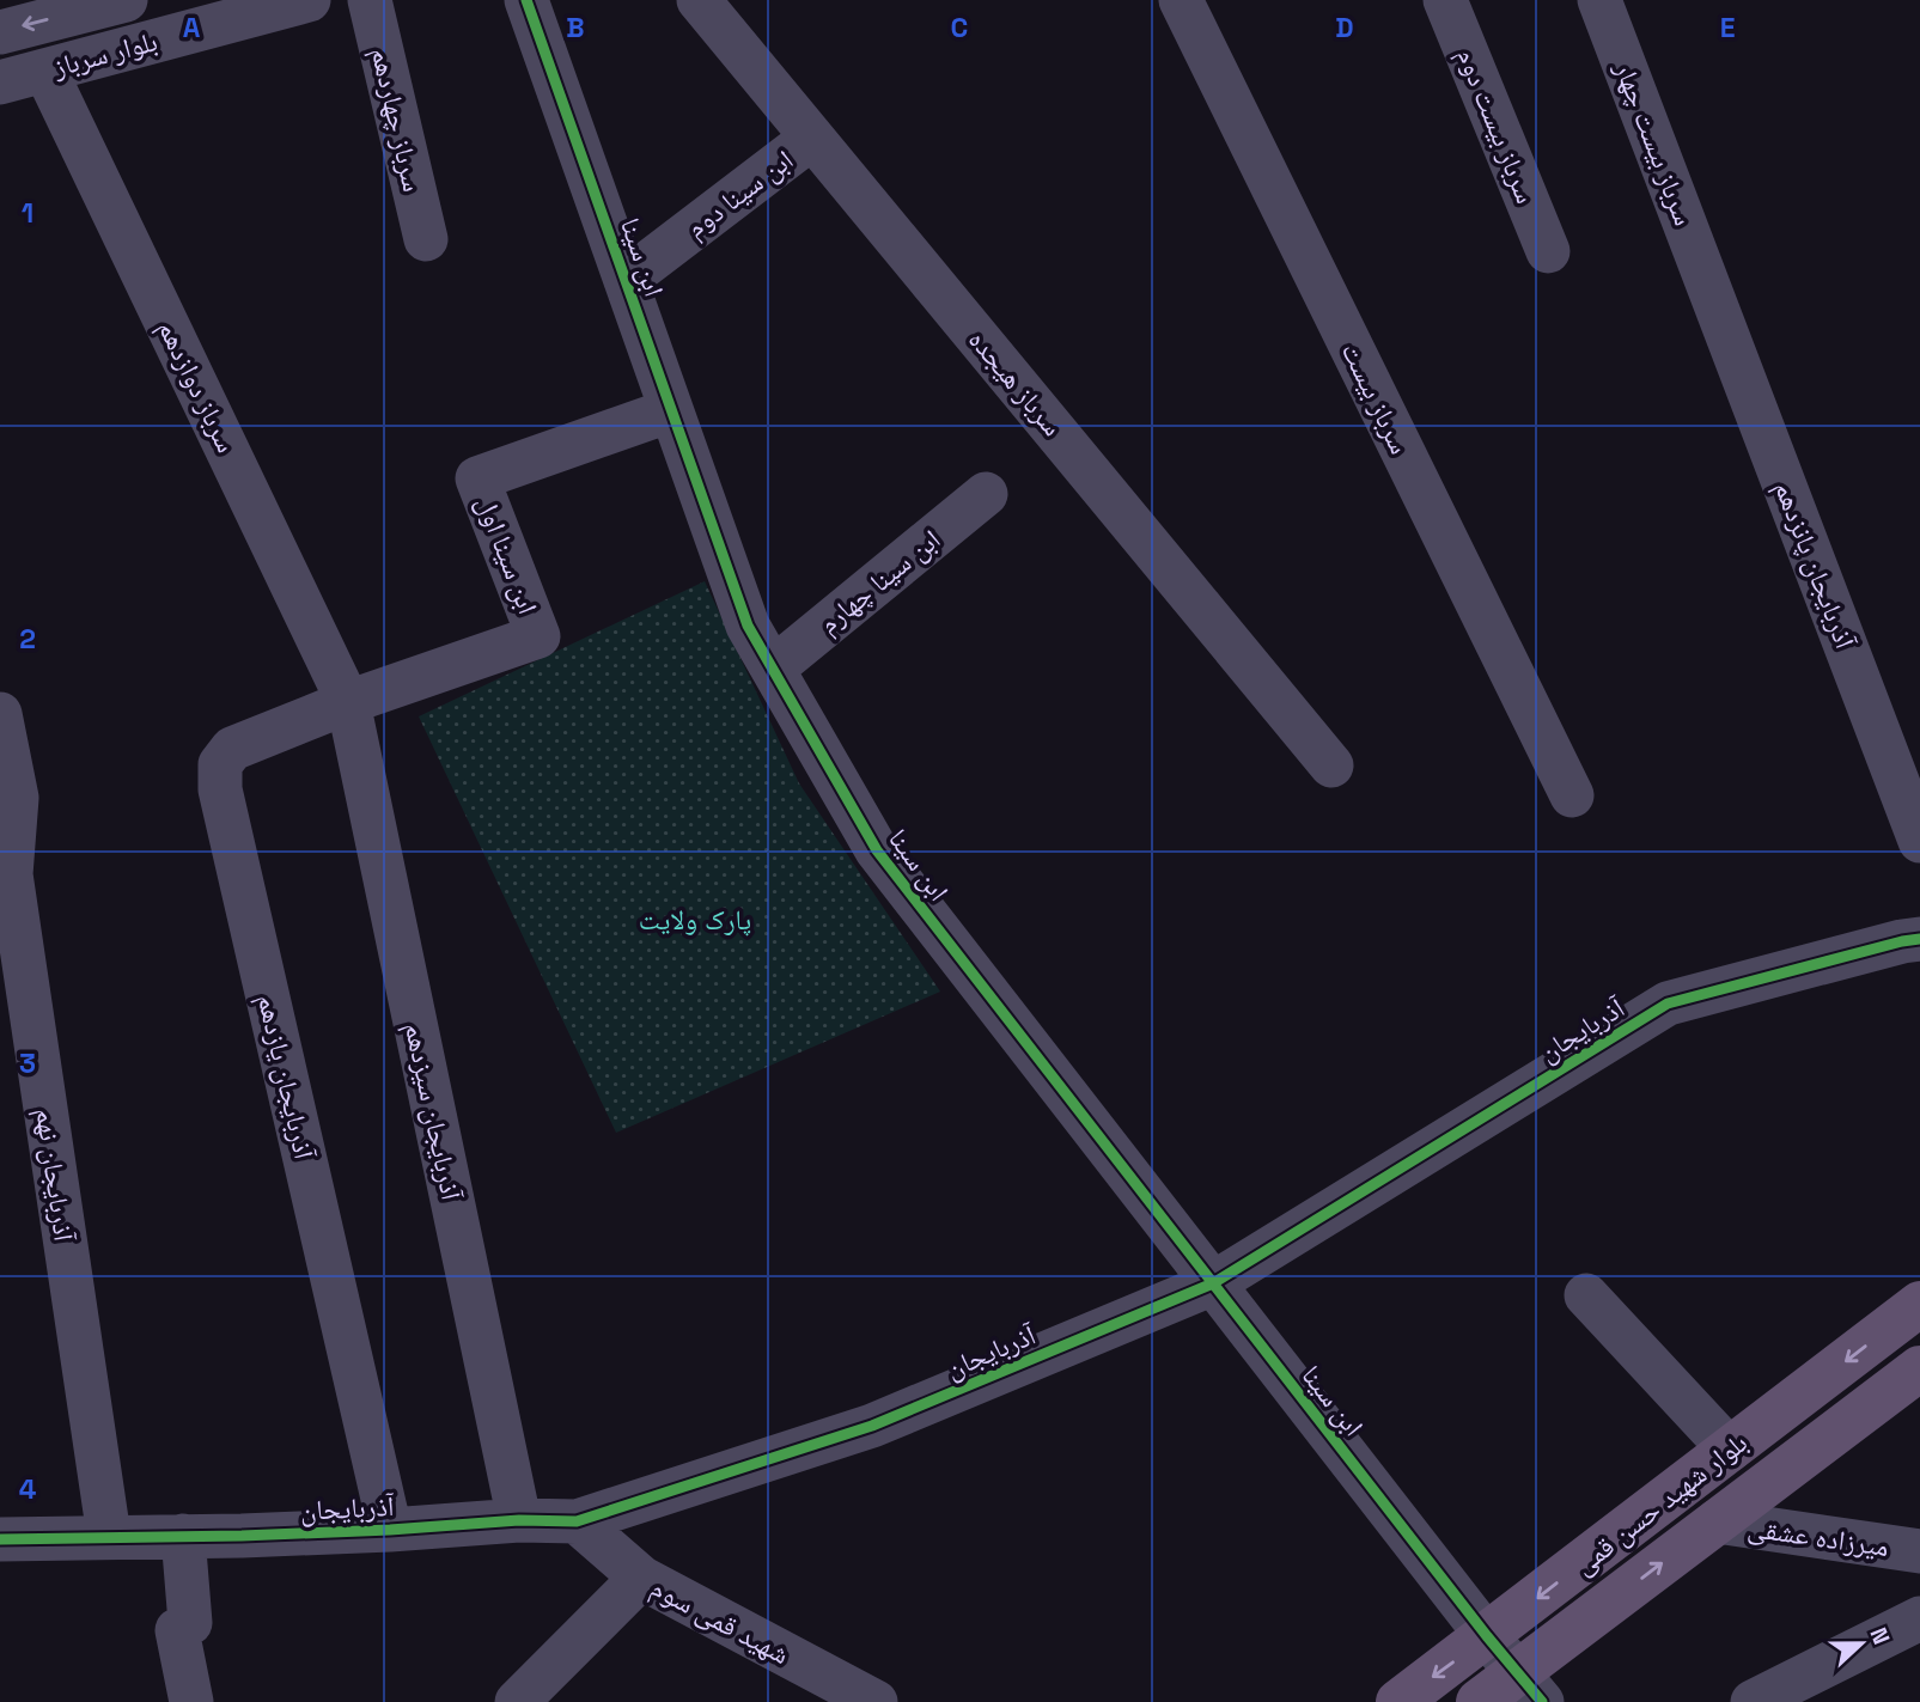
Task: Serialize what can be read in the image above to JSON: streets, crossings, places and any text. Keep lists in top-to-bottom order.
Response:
{
  "streets": {
    "main road": ["بلوار شهید حسن قمی"],
    "street": [
      "بلوار سرباز",
      "سرباز چهاردهم",
      "سرباز بیست دوم",
      "سرباز بیست چهار",
      "ابن سینا دوم",
      "ابن سینا",
      "سرباز هیجده",
      "سرباز دوازدهم",
      "سرباز بیست",
      "ابن سینا اول",
      "آذربایجان پانزدهم",
      "ابن سینا چهارم",
      "آذربایجان",
      "آذربایجان یازدهم",
      "آذربایجان سیزدهم",
      "آذربایجان نهم",
      "میرزاده عشقی",
      "شهید قمی سوم"
    ]
  },
  "crossings": [
    ["بلوار سرباز", "سرباز دوازدهم"],
    ["سرباز بیست چهار", "آذربایجان پانزدهم"],
    ["ابن سینا دوم", "ابن سینا"],
    ["ابن سینا دوم", "سرباز هیجده"],
    ["ابن سینا", "ابن سینا اول"],
    ["ابن سینا", "ابن سینا چهارم"],
    ["ابن سینا", "آذربایجان"],
    ["ابن سینا", "بلوار شهید حسن قمی"],
    ["سرباز دوازدهم", "ابن سینا اول"],
    ["سرباز دوازدهم", "آذربایجان یازدهم"],
    ["سرباز دوازدهم", "آذربایجان سیزدهم"],
    ["ابن سینا اول", "آذربایجان یازدهم"],
    ["ابن سینا اول", "آذربایجان سیزدهم"],
    ["آذربایجان", "آذربایجان یازدهم"],
    ["آذربایجان", "آذربایجان سیزدهم"],
    ["آذربایجان", "آذربایجان نهم"],
    ["آذربایجان", "شهید قمی سوم"],
    ["آذربایجان یازدهم", "آذربایجان سیزدهم"],
    ["بلوار شهید حسن قمی", "میرزاده عشقی"]
  ],
  "parks": ["پارک ولایت"],
  "north": "right",
  "grid": {
    "columns": [
      "A",
      "B",
      "C",
      "D",
      "E"
    ],
    "rows": [
      "1",
      "2",
      "3",
      "4"
    ]
  }
}
